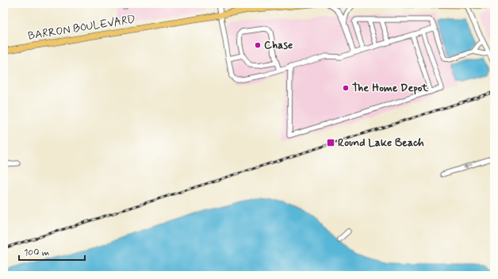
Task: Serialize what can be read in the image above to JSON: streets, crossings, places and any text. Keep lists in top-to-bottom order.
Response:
{
  "streets": {
    "main road": ["BARRON BOULEVARD"]
  },
  "places": {
    "other": ["Chase", "The Home Depot"],
    "transit": ["Round Lake Beach"]
  },
  "scale_bar": "100 m"
}
